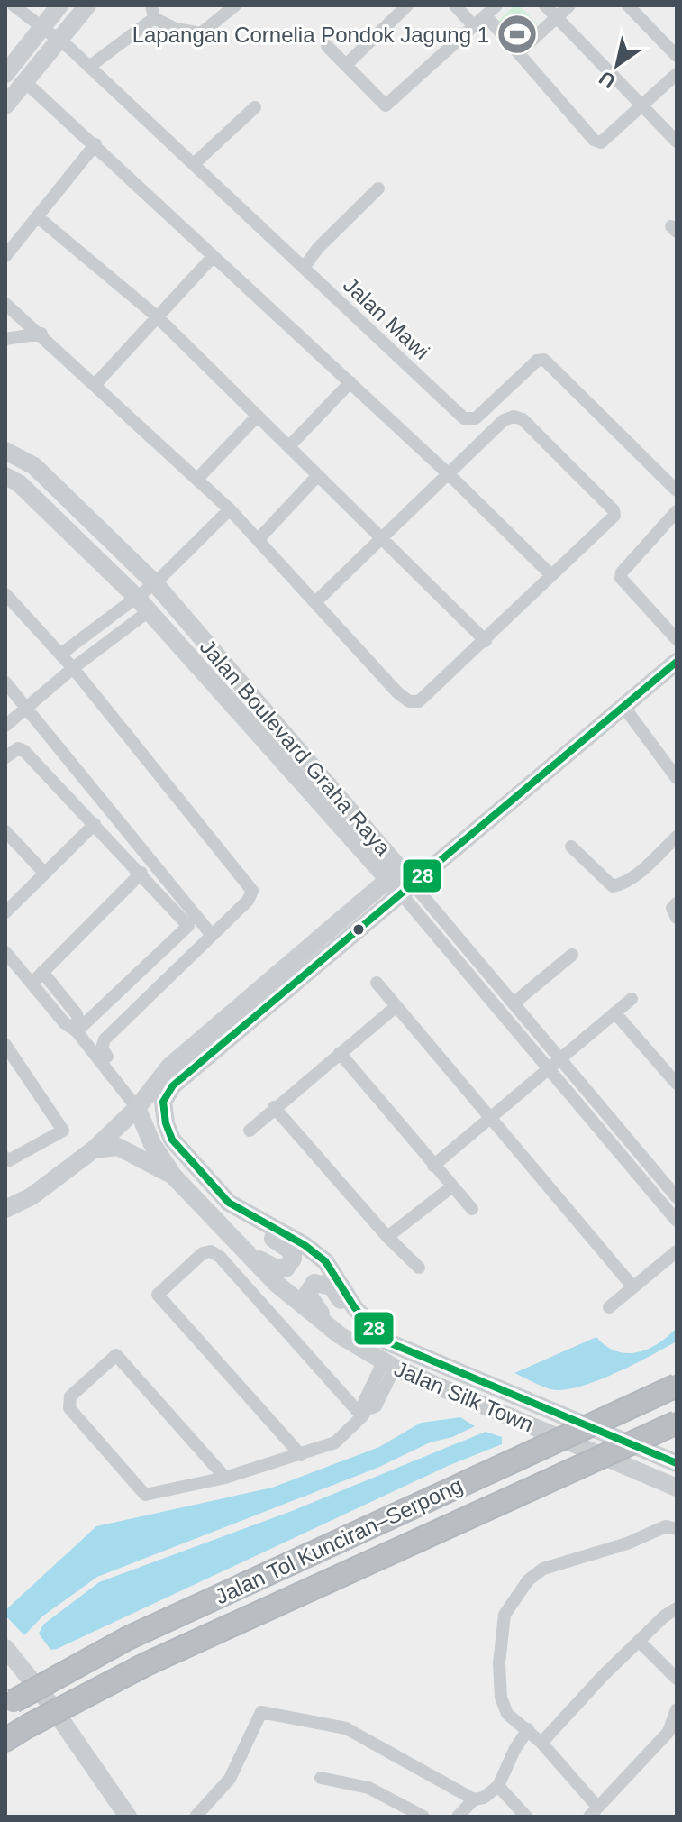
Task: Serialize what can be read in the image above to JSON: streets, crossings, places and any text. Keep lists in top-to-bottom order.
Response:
{
  "streets": {
    "highway": ["Jalan Tol Kunciran–Serpong"],
    "main road": ["Jalan Boulevard Graha Raya", "Jalan Silk Town"],
    "street": ["Jalan Mawi"]
  },
  "crossings": [
    ["Jalan Boulevard Graha Raya", "Jalan Silk Town"]
  ],
  "places": {
    "sports": ["Lapangan Cornelia Pondok Jagung 1"]
  },
  "lines": ["transit line 28"],
  "north": "bottom left"
}
